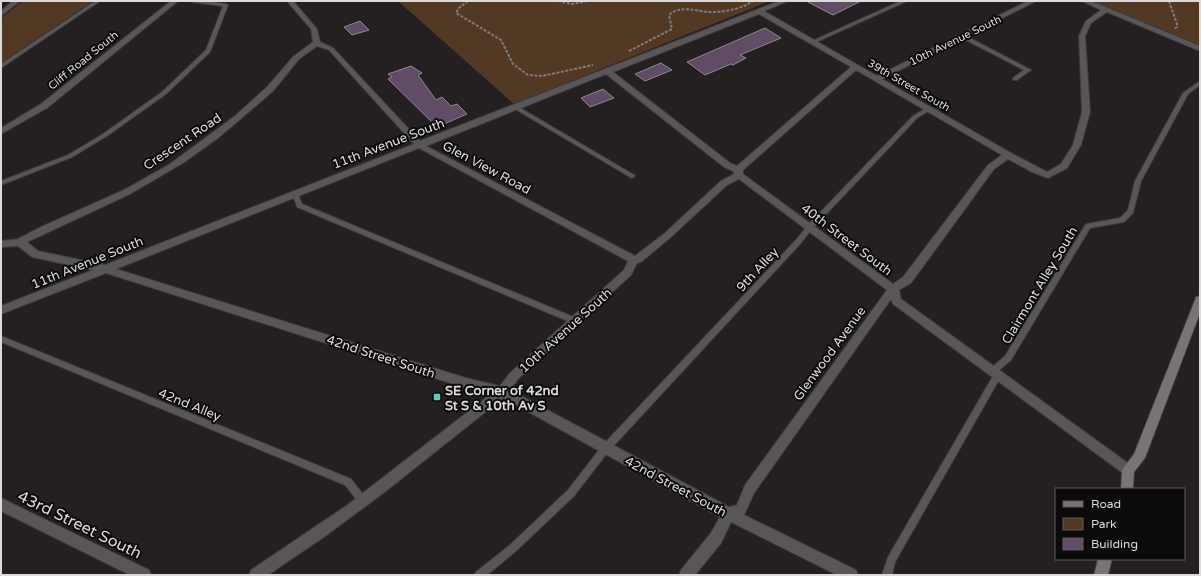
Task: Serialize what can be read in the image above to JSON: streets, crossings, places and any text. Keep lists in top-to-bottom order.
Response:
{
  "streets": {
    "street": [
      "10th Avenue South",
      "Cliff Road South",
      "39th Street South",
      "Crescent Road",
      "11th Avenue South",
      "Glen View Road",
      "40th Street South",
      "Glenwood Avenue",
      "42nd Street South",
      "43rd Street South"
    ],
    "lane": ["9th Alley", "Clairmont Alley South", "42nd Alley"]
  },
  "crossings": [
    ["10th Avenue South", "39th Street South"],
    ["10th Avenue South", "Glen View Road"],
    ["10th Avenue South", "40th Street South"],
    ["10th Avenue South", "42nd Street South"],
    ["10th Avenue South", "42nd Alley"],
    ["39th Street South", "11th Avenue South"],
    ["39th Street South", "9th Alley"],
    ["39th Street South", "Glenwood Avenue"],
    ["Crescent Road", "Glen View Road"],
    ["Crescent Road", "42nd Street South"],
    ["11th Avenue South", "Glen View Road"],
    ["11th Avenue South", "40th Street South"],
    ["11th Avenue South", "42nd Street South"],
    ["40th Street South", "9th Alley"],
    ["40th Street South", "Clairmont Alley South"],
    ["40th Street South", "Glenwood Avenue"],
    ["9th Alley", "42nd Street South"],
    ["Glenwood Avenue", "42nd Street South"]
  ],
  "places": {
    "transit": ["SE Corner of 42nd St S & 10th Av S"]
  },
  "legend": ["Road", "Park", "Building"]
}
